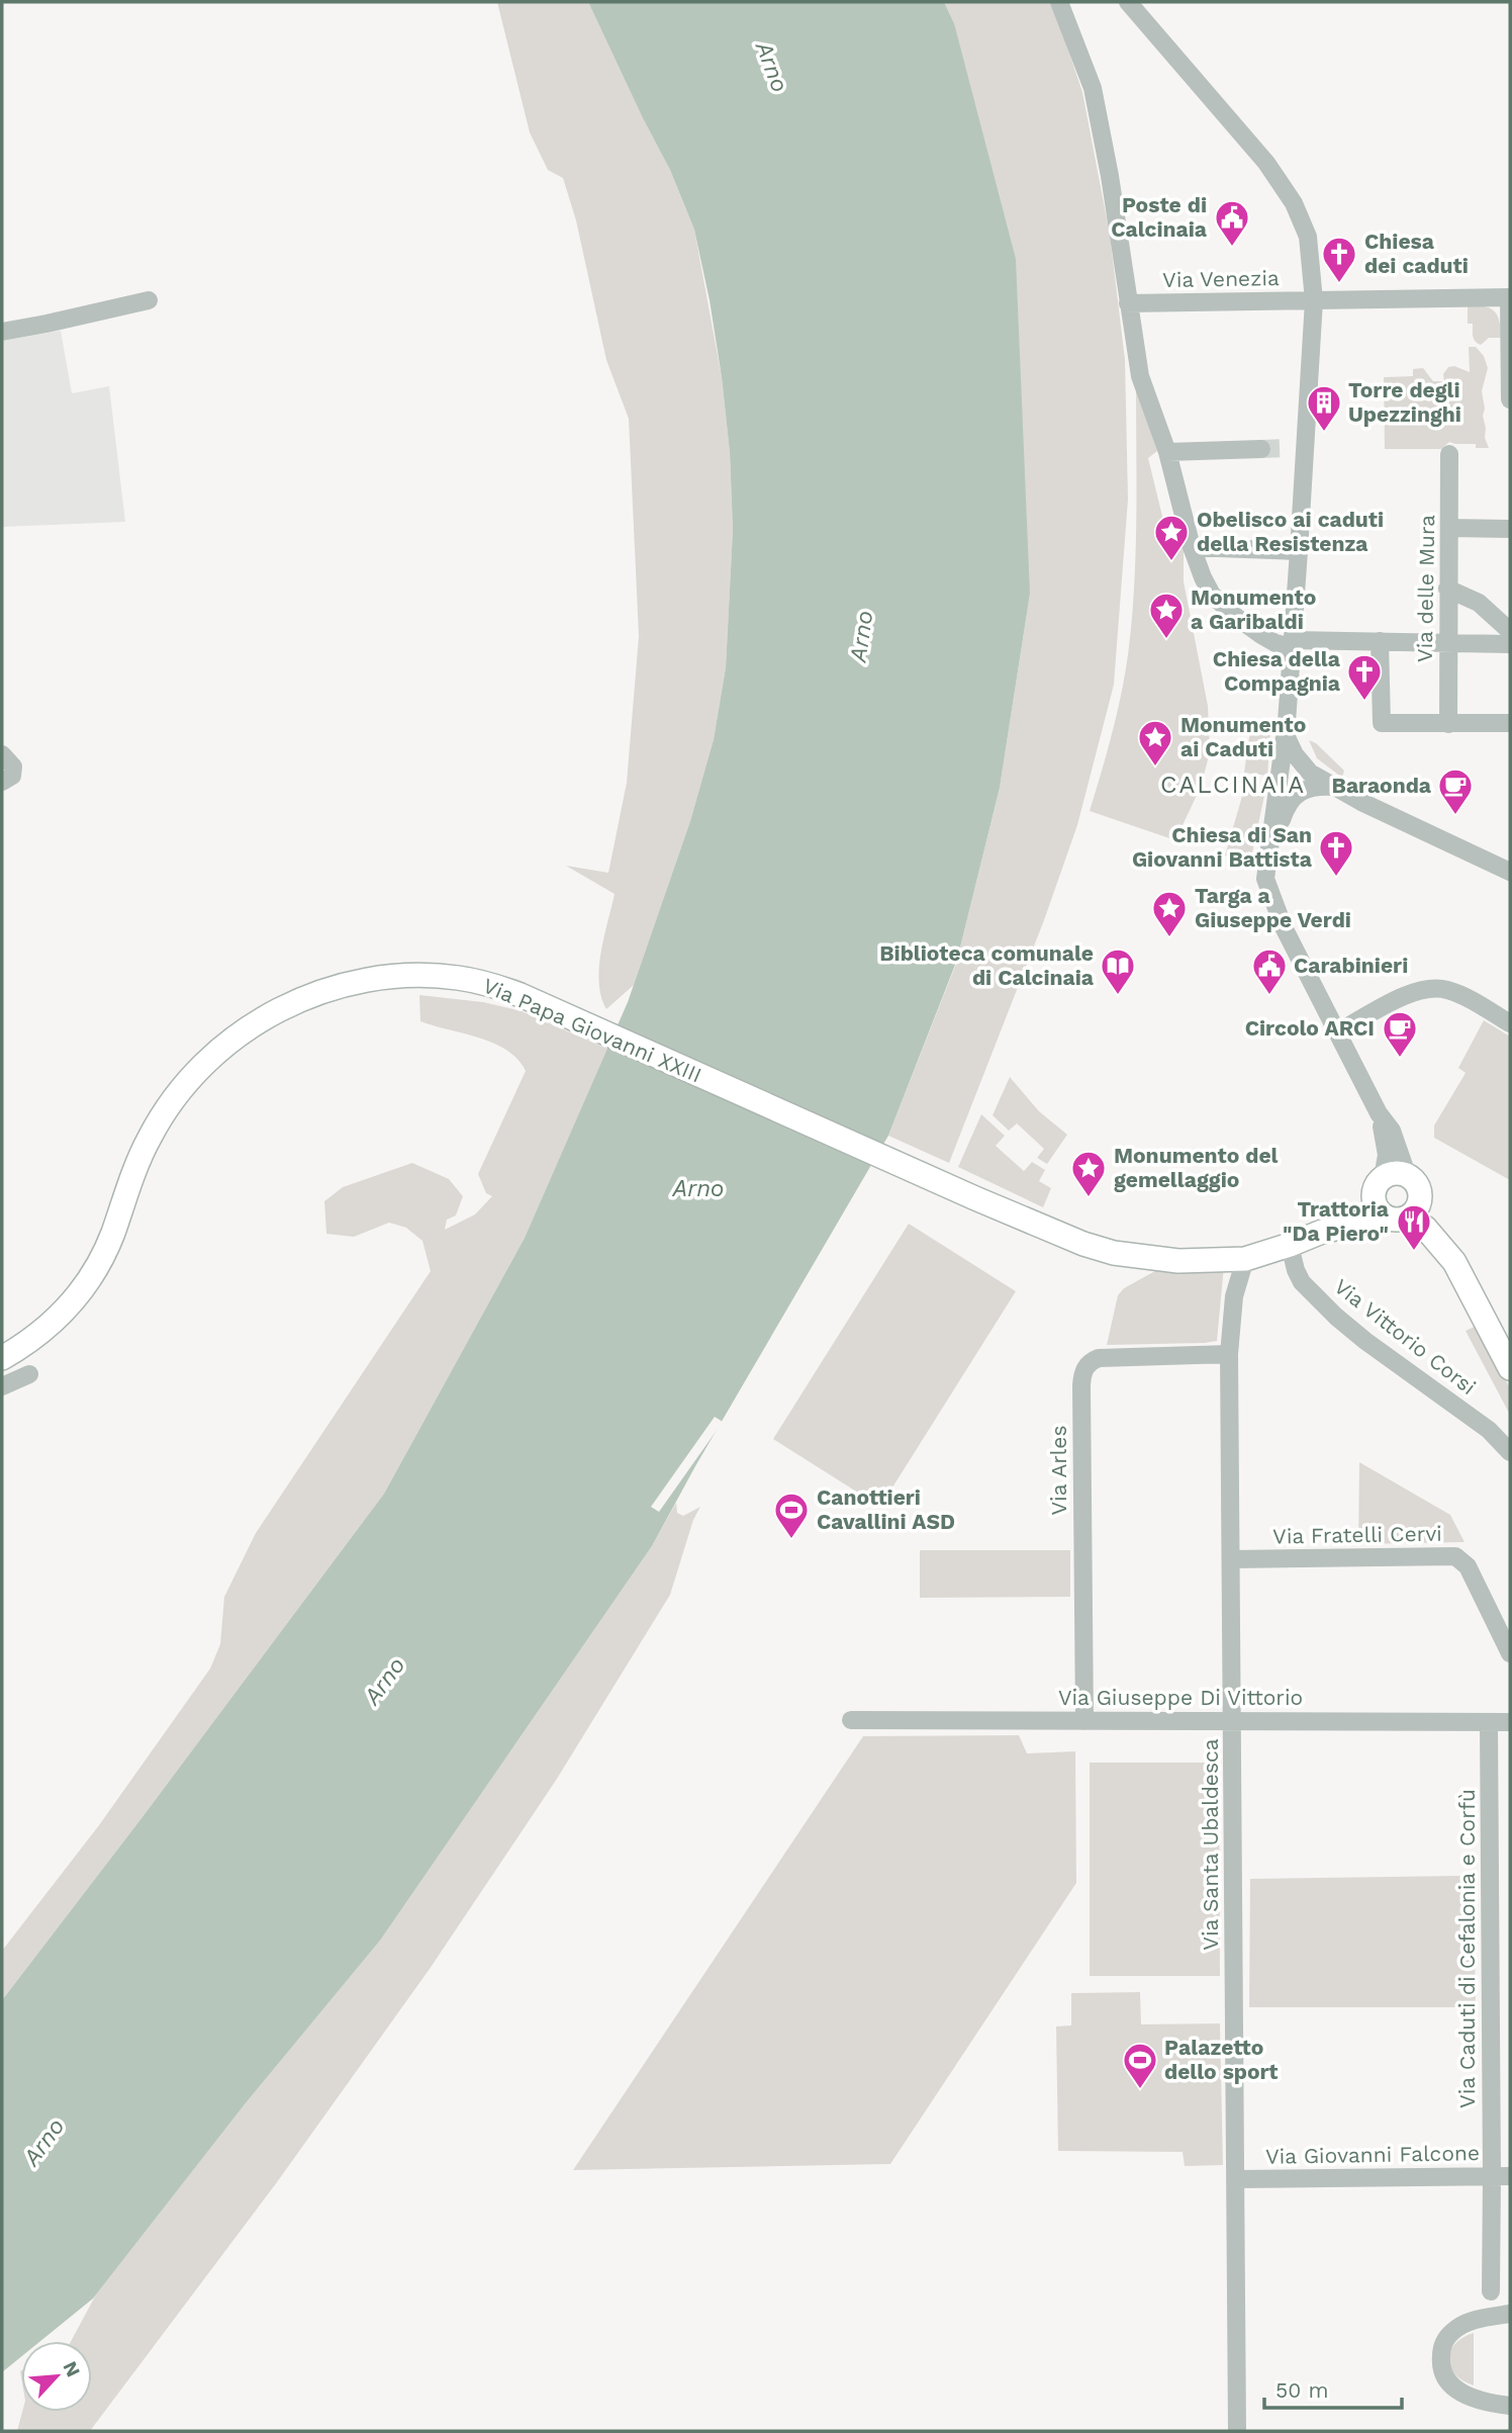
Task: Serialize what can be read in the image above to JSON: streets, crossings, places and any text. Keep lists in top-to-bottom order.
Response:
{
  "streets": {
    "main road": ["Via Papa Giovanni XXIII"],
    "street": [
      "Via Venezia",
      "Via delle Mura",
      "Via Vittorio Corsi",
      "Via Arles",
      "Via Fratelli Cervi",
      "Via Giuseppe Di Vittorio",
      "Via Santa Ubaldesca",
      "Via Caduti di Cefalonia e Corfù",
      "Via Giovanni Falcone"
    ]
  },
  "crossings": [
    ["Via Papa Giovanni XXIII", "Via Vittorio Corsi"],
    ["Via Papa Giovanni XXIII", "Via Santa Ubaldesca"],
    ["Via Arles", "Via Giuseppe Di Vittorio"],
    ["Via Arles", "Via Santa Ubaldesca"],
    ["Via Fratelli Cervi", "Via Santa Ubaldesca"],
    ["Via Giuseppe Di Vittorio", "Via Santa Ubaldesca"],
    ["Via Giuseppe Di Vittorio", "Via Caduti di Cefalonia e Corfù"],
    ["Via Santa Ubaldesca", "Via Giovanni Falcone"],
    ["Via Caduti di Cefalonia e Corfù", "Via Giovanni Falcone"]
  ],
  "districts": ["CALCINAIA"],
  "water": ["Arno"],
  "places": {
    "public building": ["Poste di Calcinaia", "Carabinieri"],
    "church": ["Chiesa dei caduti", "Chiesa della Compagnia", "Chiesa di San Giovanni Battista"],
    "building": ["Torre degli Upezzinghi"],
    "place": [
      "Obelisco ai caduti della Resistenza",
      "Monumento a Garibaldi",
      "Monumento ai Caduti",
      "Targa a Giuseppe Verdi",
      "Monumento del gemellaggio"
    ],
    "cafe": ["Baraonda", "Circolo ARCI"],
    "library": ["Biblioteca comunale di Calcinaia"],
    "restaurant": ["Trattoria \"Da Piero\""],
    "sports": ["Canottieri Cavallini ASD", "Palazetto dello sport"]
  },
  "scale_bar": "50 m",
  "north": "top right"
}
